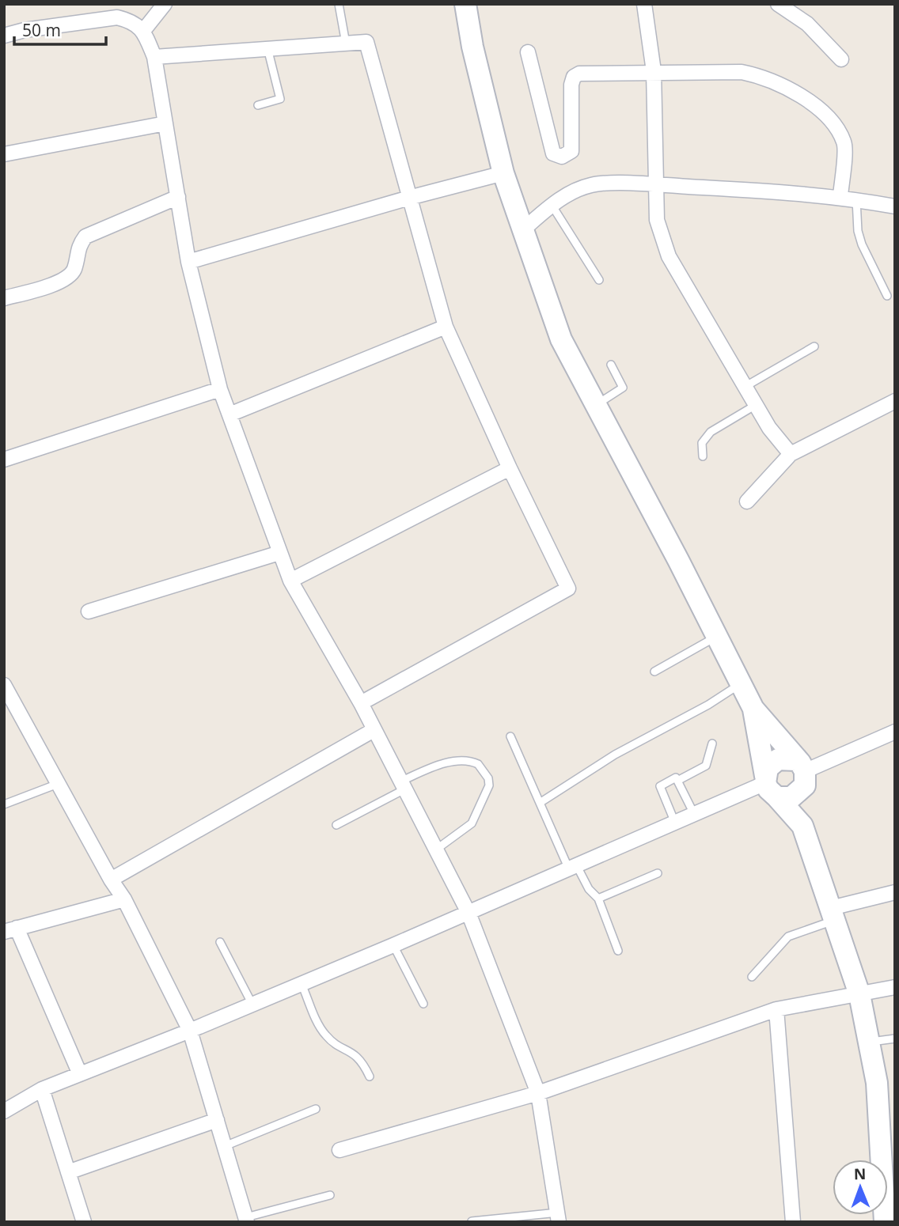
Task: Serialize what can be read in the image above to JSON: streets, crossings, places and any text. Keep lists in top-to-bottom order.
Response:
{
  "scale_bar": "50 m",
  "north": "top"
}
